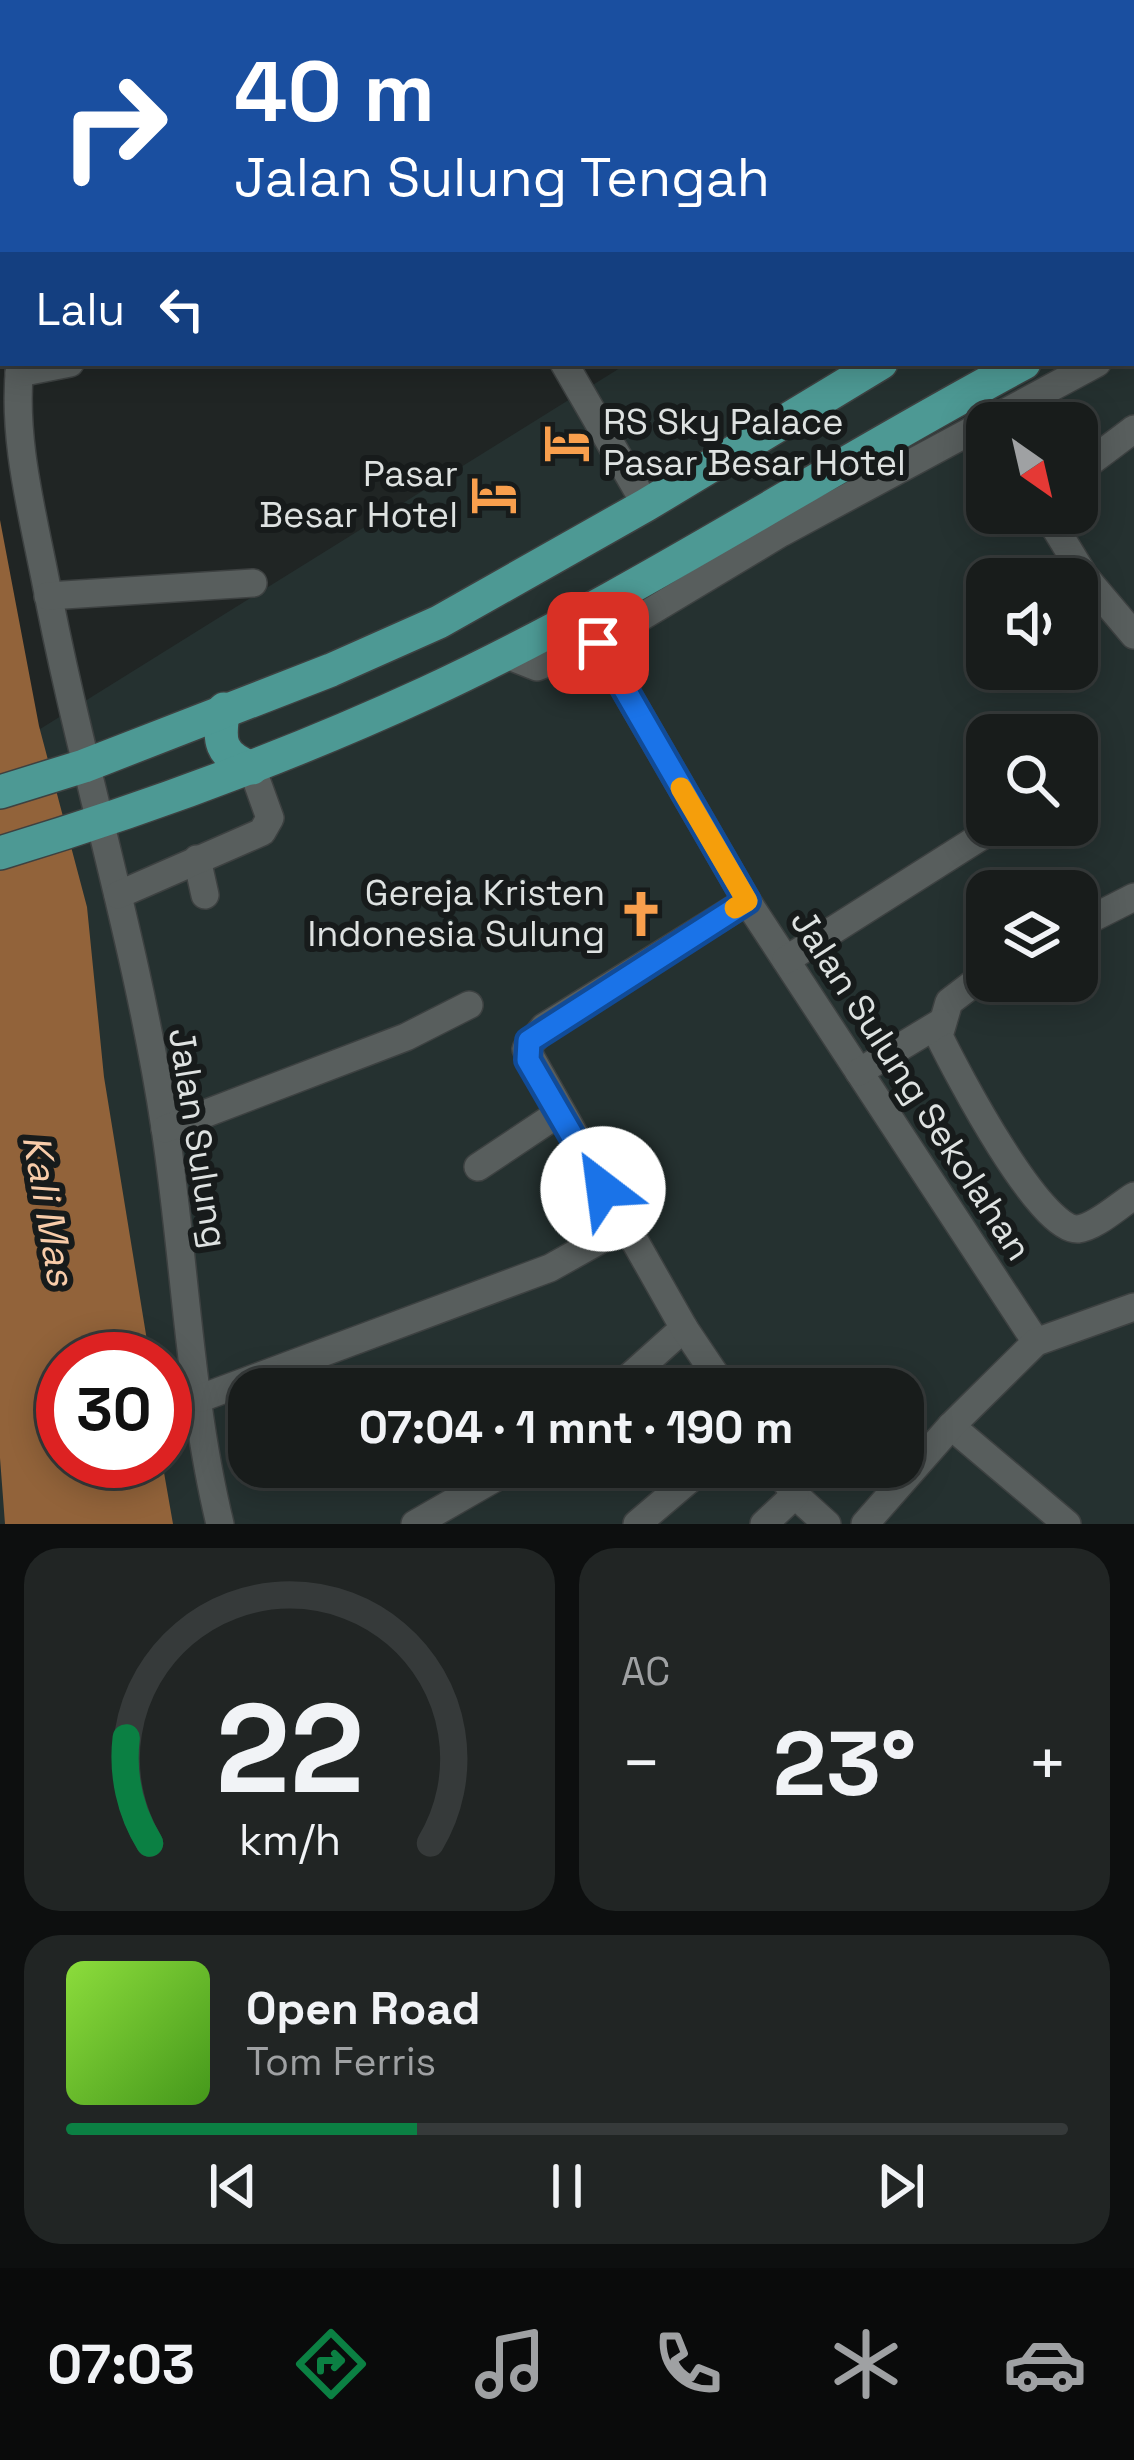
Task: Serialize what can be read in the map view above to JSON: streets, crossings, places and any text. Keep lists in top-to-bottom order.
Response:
{
  "streets": {
    "street": ["Jalan Sulung Sekolahan", "Jalan Sulung"]
  },
  "water": ["Kali Mas"],
  "places": {
    "hotel": ["RS Sky Palace Pasar Besar Hotel", "Pasar Besar Hotel"],
    "church": ["Gereja Kristen Indonesia Sulung"]
  },
  "north": "bottom right",
  "page": {
    "turn": ["40 m", "Jalan Sulung Tengah"],
    "then": "Lalu",
    "limit": "30",
    "trip": "07:04 · 1 mnt · 190 m",
    "tile": "AC",
    "heat": ["−", "23°", "+"],
    "song": ["Open Road", "Tom Ferris"],
    "tabs": "07:03",
    "gauge": ["22", "km/h"]
  }
}
